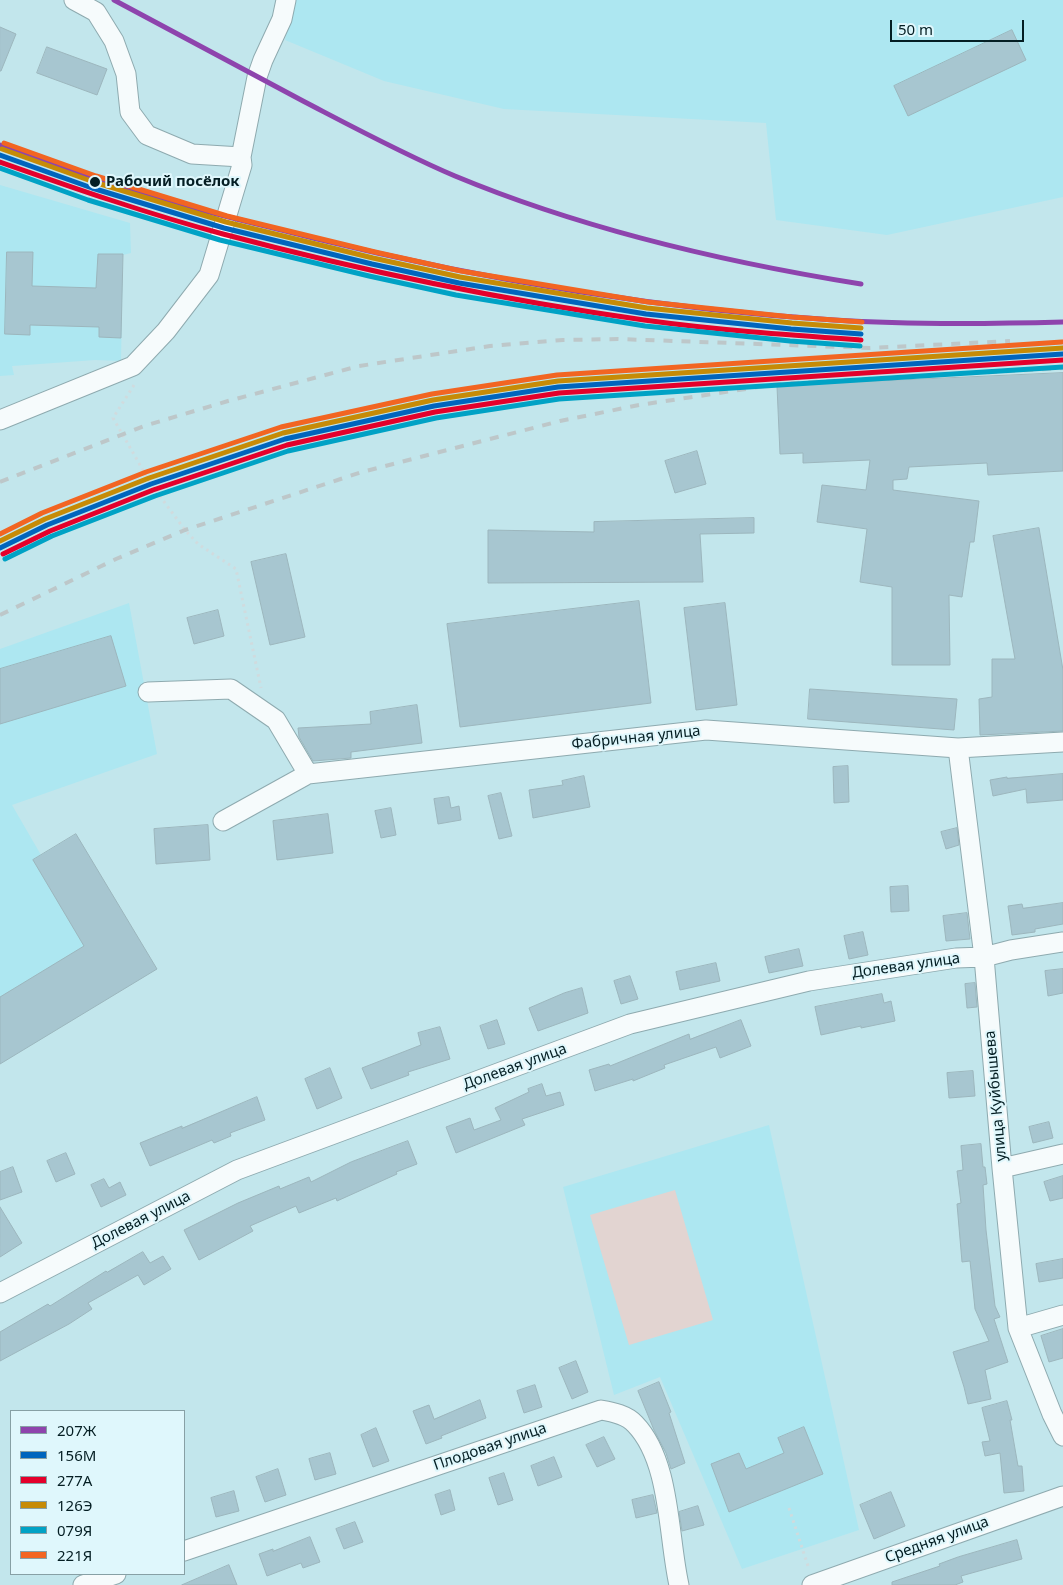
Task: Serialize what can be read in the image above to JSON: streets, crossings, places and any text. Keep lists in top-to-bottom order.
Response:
{
  "streets": {
    "street": [
      "Фабричная улица",
      "Долевая улица",
      "улица Куйбышева",
      "Плодовая улица",
      "Средняя улица"
    ]
  },
  "crossings": [
    ["Фабричная улица", "улица Куйбышева"],
    ["Долевая улица", "улица Куйбышева"]
  ],
  "places": ["Рабочий посёлок"],
  "lines": [
    "transit line 207Ж",
    "transit line 221Я",
    "transit line 126Э",
    "transit line 156М",
    "transit line 277А",
    "transit line 079Я"
  ],
  "legend": [
    "207Ж",
    "156М",
    "277А",
    "126Э",
    "079Я",
    "221Я"
  ],
  "scale_bar": "50 m"
}
